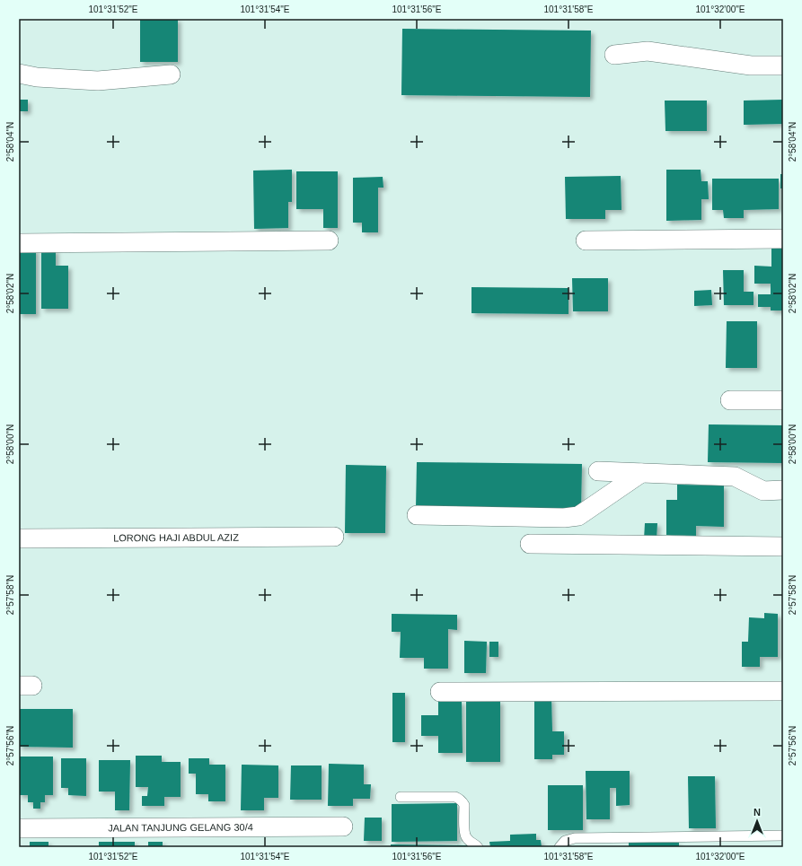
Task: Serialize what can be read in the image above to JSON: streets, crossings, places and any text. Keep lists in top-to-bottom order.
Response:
{
  "streets": {
    "street": ["LORONG HAJI ABDUL AZIZ", "JALAN TANJUNG GELANG 30/4"]
  },
  "north": "top",
  "coordinates": [
    "101°31'52\"E",
    "101°31'54\"E",
    "101°31'56\"E",
    "101°31'58\"E",
    "101°32'00\"E",
    "2°58'04\"N",
    "2°58'02\"N",
    "2°58'00\"N",
    "2°57'58\"N",
    "2°57'56\"N"
  ]
}
